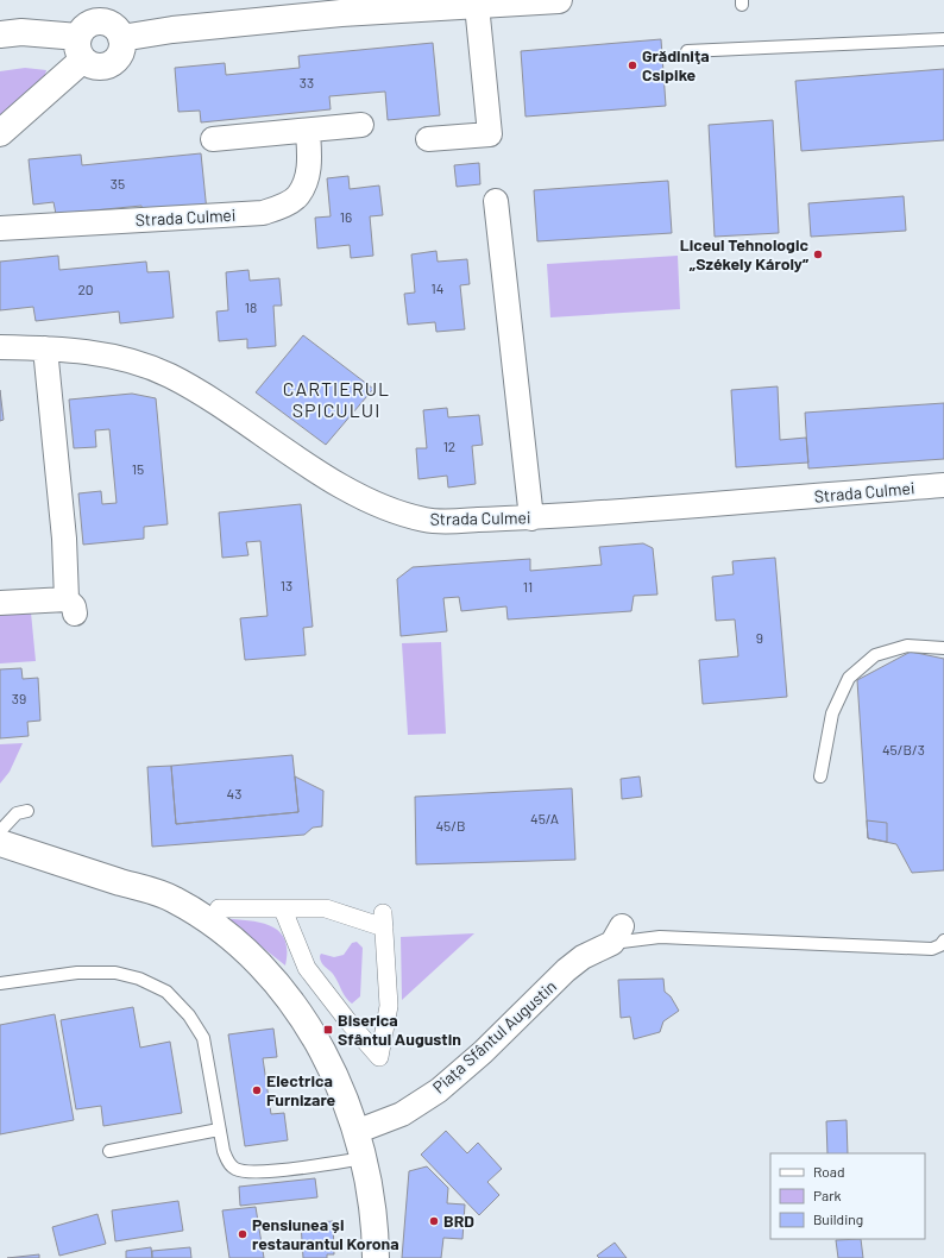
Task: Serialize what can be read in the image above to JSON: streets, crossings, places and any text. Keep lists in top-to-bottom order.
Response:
{
  "streets": {
    "street": ["Strada Culmei", "Piața Sfântul Augustin"]
  },
  "districts": ["CARTIERUL SPICULUI"],
  "places": {
    "other": [
      "Grădiniţa Csipike",
      "Liceul Tehnologic „Székely Károly”",
      "Electrica Furnizare",
      "BRD",
      "Pensiunea și restaurantul Korona"
    ],
    "transit": ["Biserica Sfântul Augustin"]
  },
  "house_numbers": [
    "33",
    "35",
    "16",
    "14",
    "20",
    "18",
    "12",
    "15",
    "13",
    "11",
    "9",
    "39",
    "45/B/3",
    "43",
    "45/A",
    "45/B"
  ],
  "legend": ["Road", "Park", "Building"]
}
